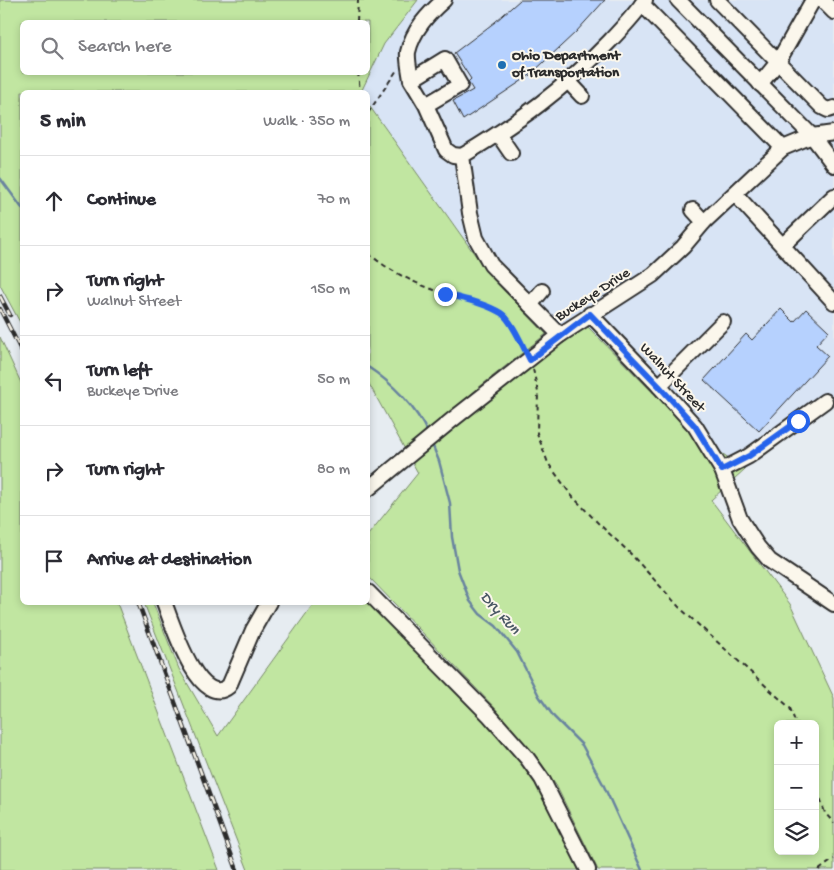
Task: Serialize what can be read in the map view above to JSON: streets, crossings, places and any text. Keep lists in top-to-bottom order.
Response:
{
  "streets": {
    "lane": ["Buckeye Drive", "Walnut Street"]
  },
  "crossings": [
    ["Buckeye Drive", "Walnut Street"]
  ],
  "water": ["Dry Run"],
  "places": ["Ohio Department of Transportation"],
  "page": {
    "search": "Search here",
    "heading": ["5 min", "Walk · 350 m"],
    "list": [
      ["Continue", "70 m"],
      ["Turn right", "Walnut Street", "150 m"],
      ["Turn left", "Buckeye Drive", "50 m"],
      ["Turn right", "80 m"],
      "Arrive at destination"
    ],
    "map_buttons": ["+", "−"]
  }
}
